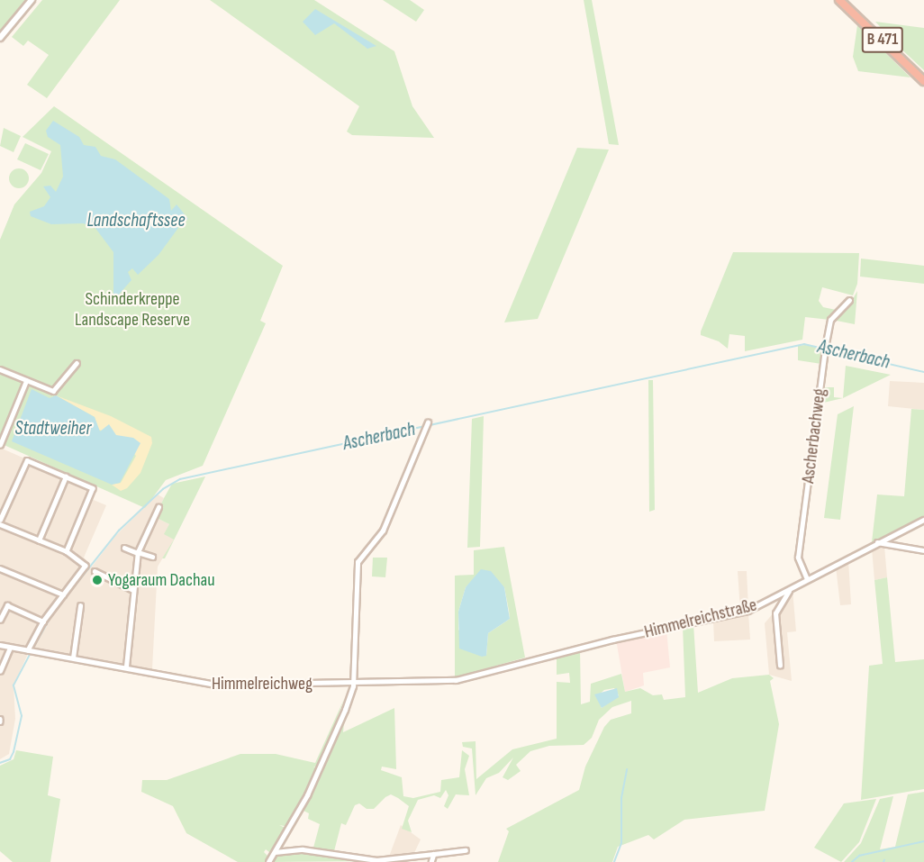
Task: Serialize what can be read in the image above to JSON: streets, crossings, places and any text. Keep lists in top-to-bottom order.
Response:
{
  "streets": {
    "highway": ["B 471"],
    "street": ["Ascherbachweg", "Himmelreichstraße", "Himmelreichweg"]
  },
  "crossings": [
    ["Ascherbachweg", "Himmelreichstraße"],
    ["Himmelreichstraße", "Himmelreichweg"]
  ],
  "water": ["Landschaftssee", "Ascherbach", "Stadtweiher"],
  "parks": ["Schinderkreppe Landscape Reserve"],
  "places": ["Yogaraum Dachau"]
}
